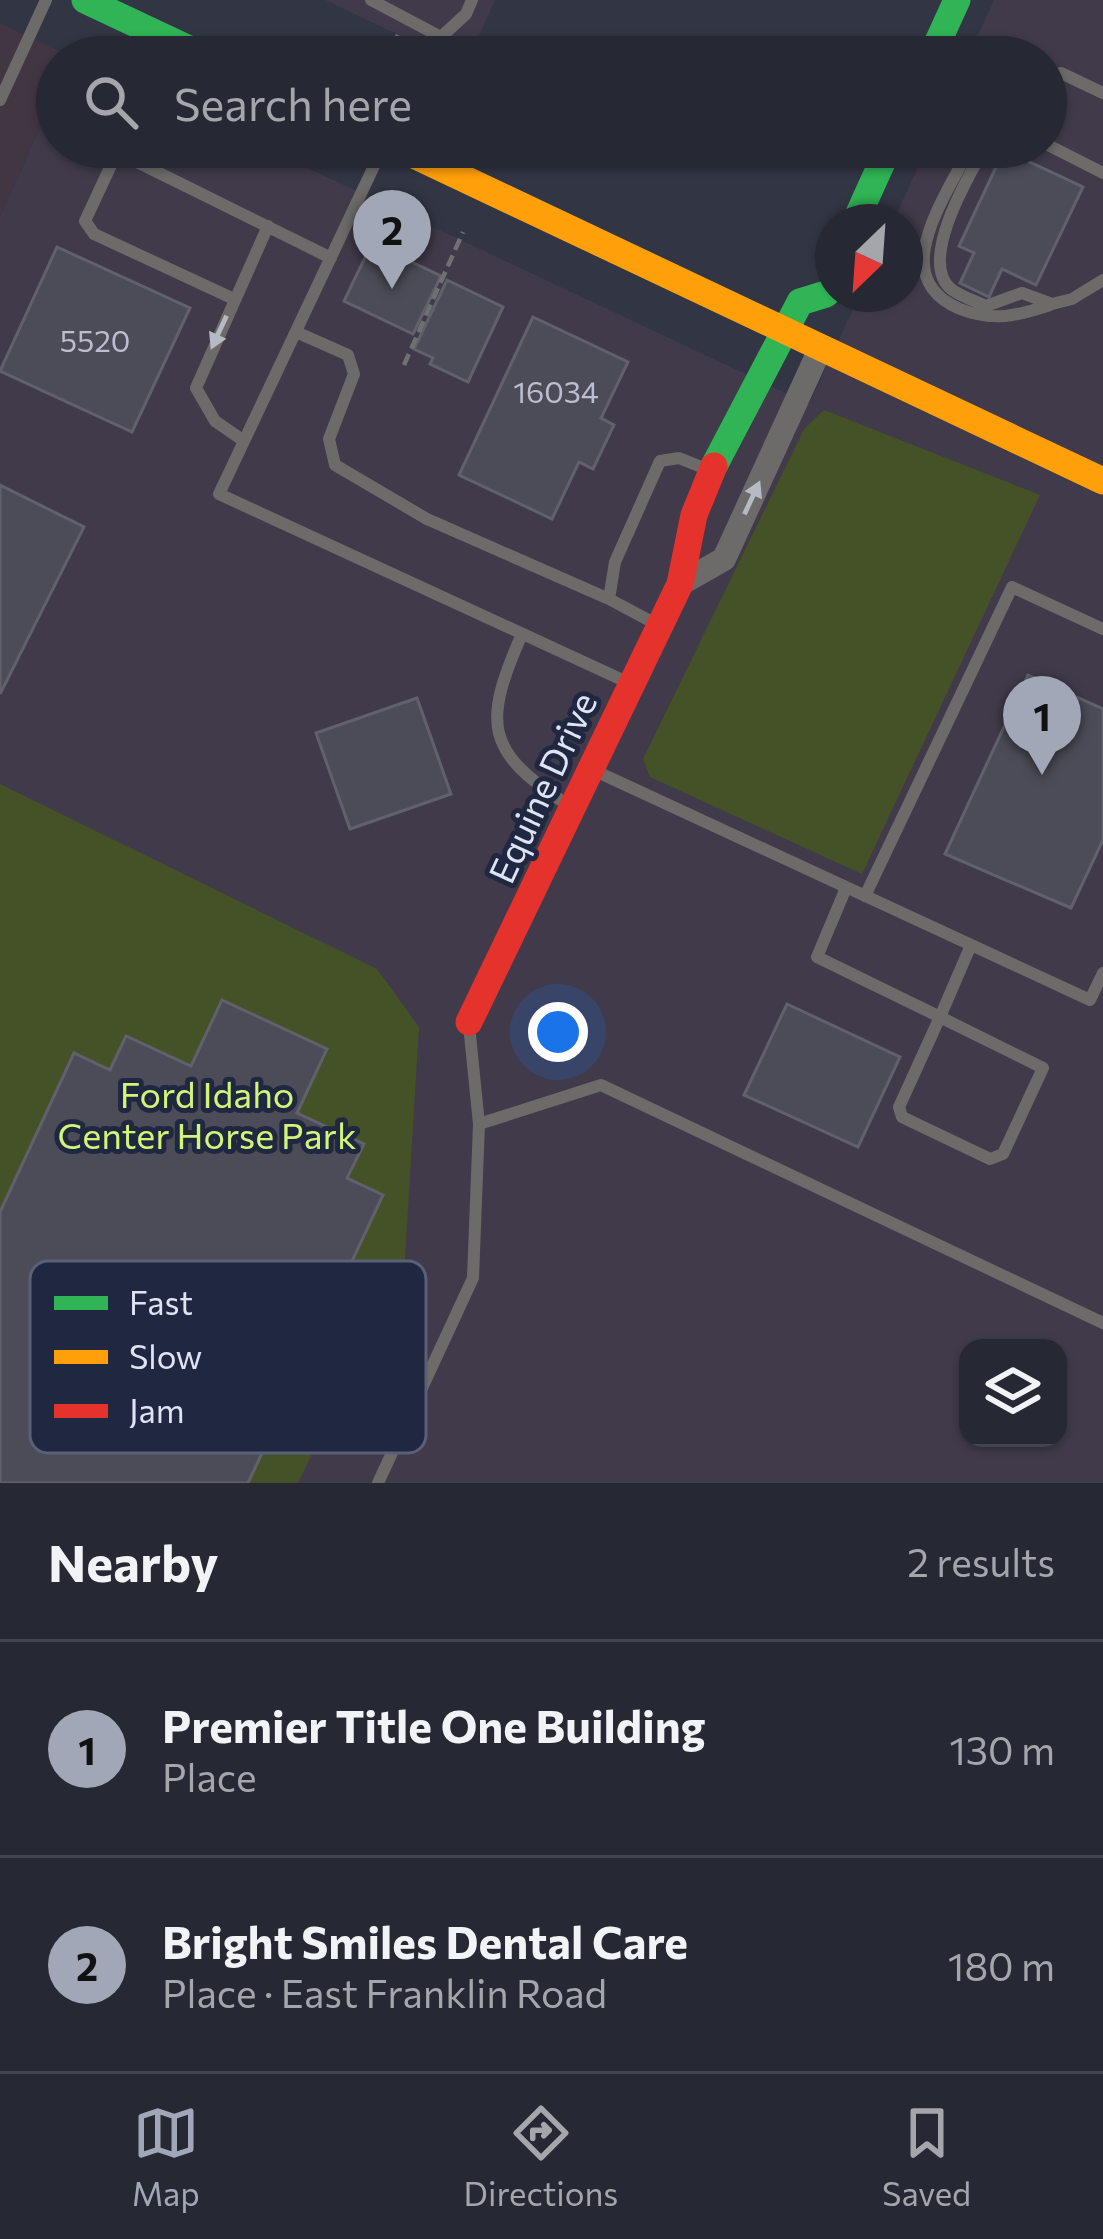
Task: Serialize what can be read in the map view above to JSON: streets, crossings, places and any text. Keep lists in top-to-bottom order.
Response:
{
  "streets": {
    "street": ["Equine Drive"]
  },
  "parks": ["Ford Idaho Center Horse Park"],
  "house_numbers": ["5520", "16034"],
  "legend": ["Fast", "Slow", "Jam"],
  "north": "bottom left",
  "page": {
    "search": "Search here",
    "pins": ["2", "1"],
    "heading": ["Nearby", "2 results"],
    "list": [
      {
        "mark": "1",
        "name": "Premier Title One Building",
        "note": "Place",
        "value": "130 m"
      },
      {
        "mark": "2",
        "name": "Bright Smiles Dental Care",
        "note": "Place · East Franklin Road",
        "value": "180 m"
      }
    ],
    "nav": ["Map", "Directions", "Saved"]
  }
}
